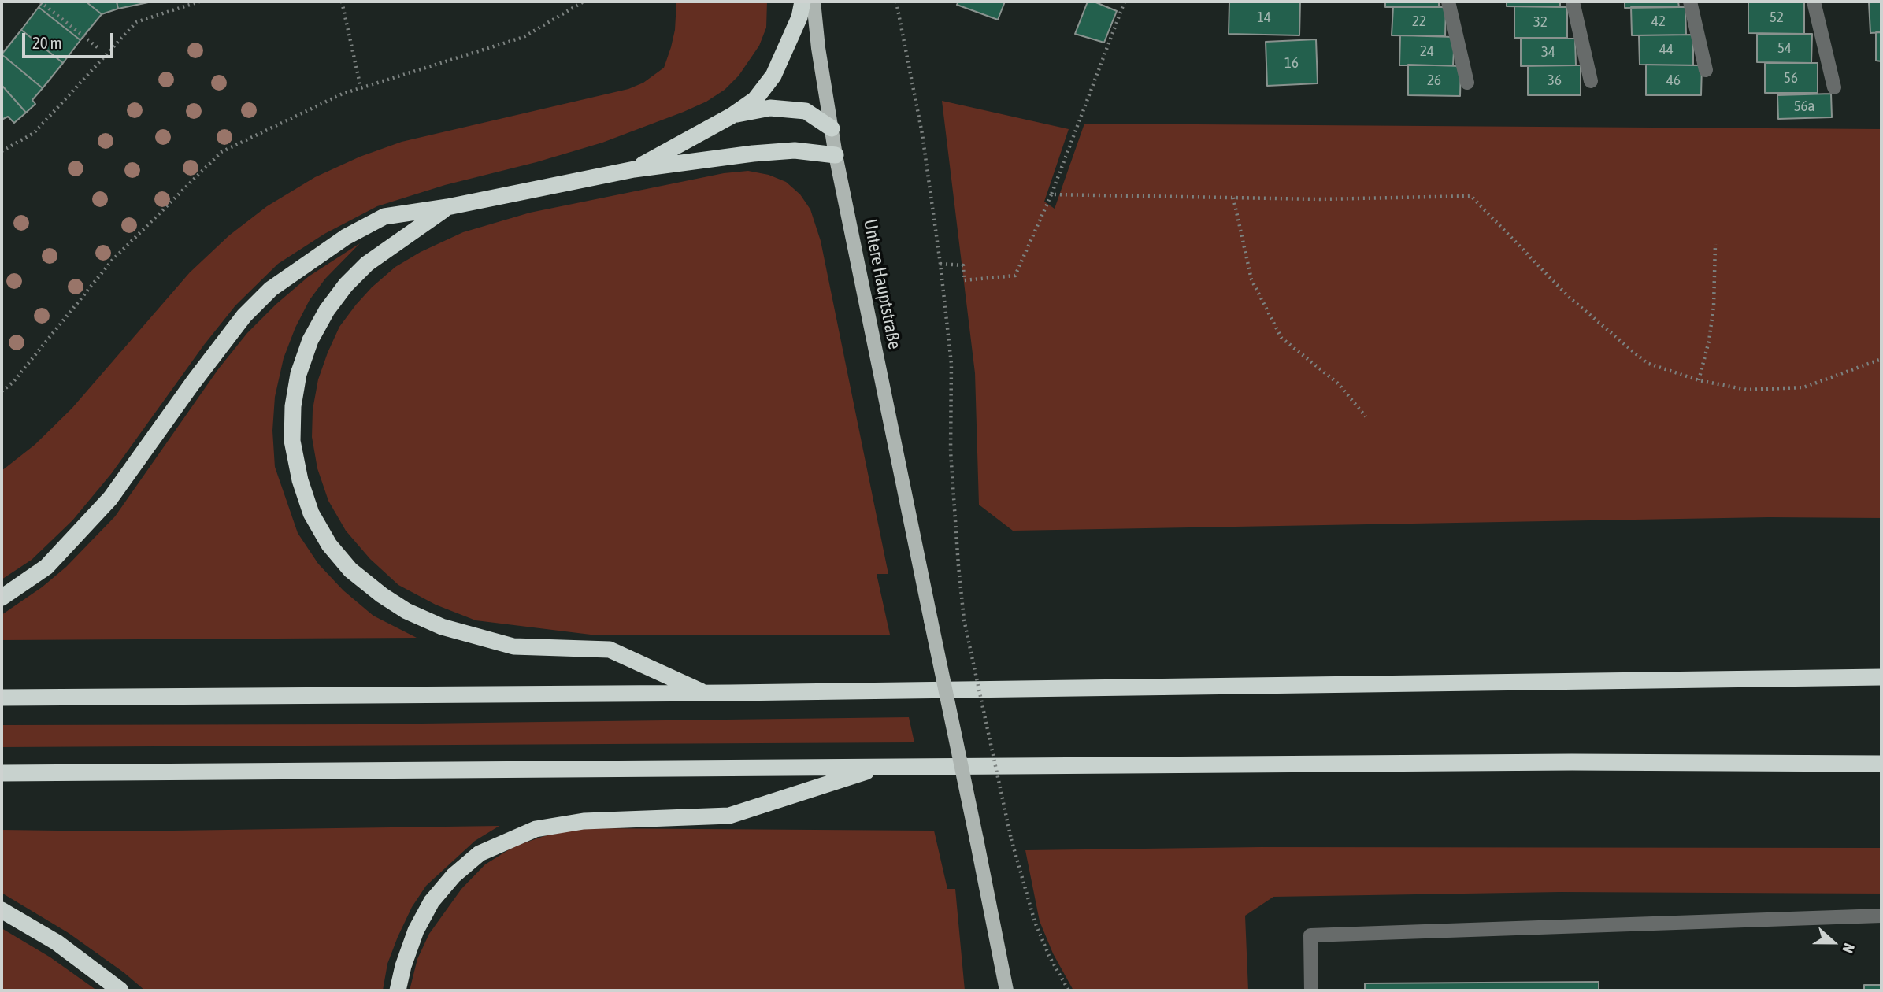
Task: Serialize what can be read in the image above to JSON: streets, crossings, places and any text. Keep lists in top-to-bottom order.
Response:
{
  "streets": {
    "main road": ["Untere Hauptstraße"]
  },
  "house_numbers": [
    "14",
    "52",
    "22",
    "42",
    "32",
    "54",
    "44",
    "24",
    "34",
    "16",
    "56",
    "26",
    "36",
    "46",
    "56a"
  ],
  "scale_bar": "20 m",
  "north": "right"
}
